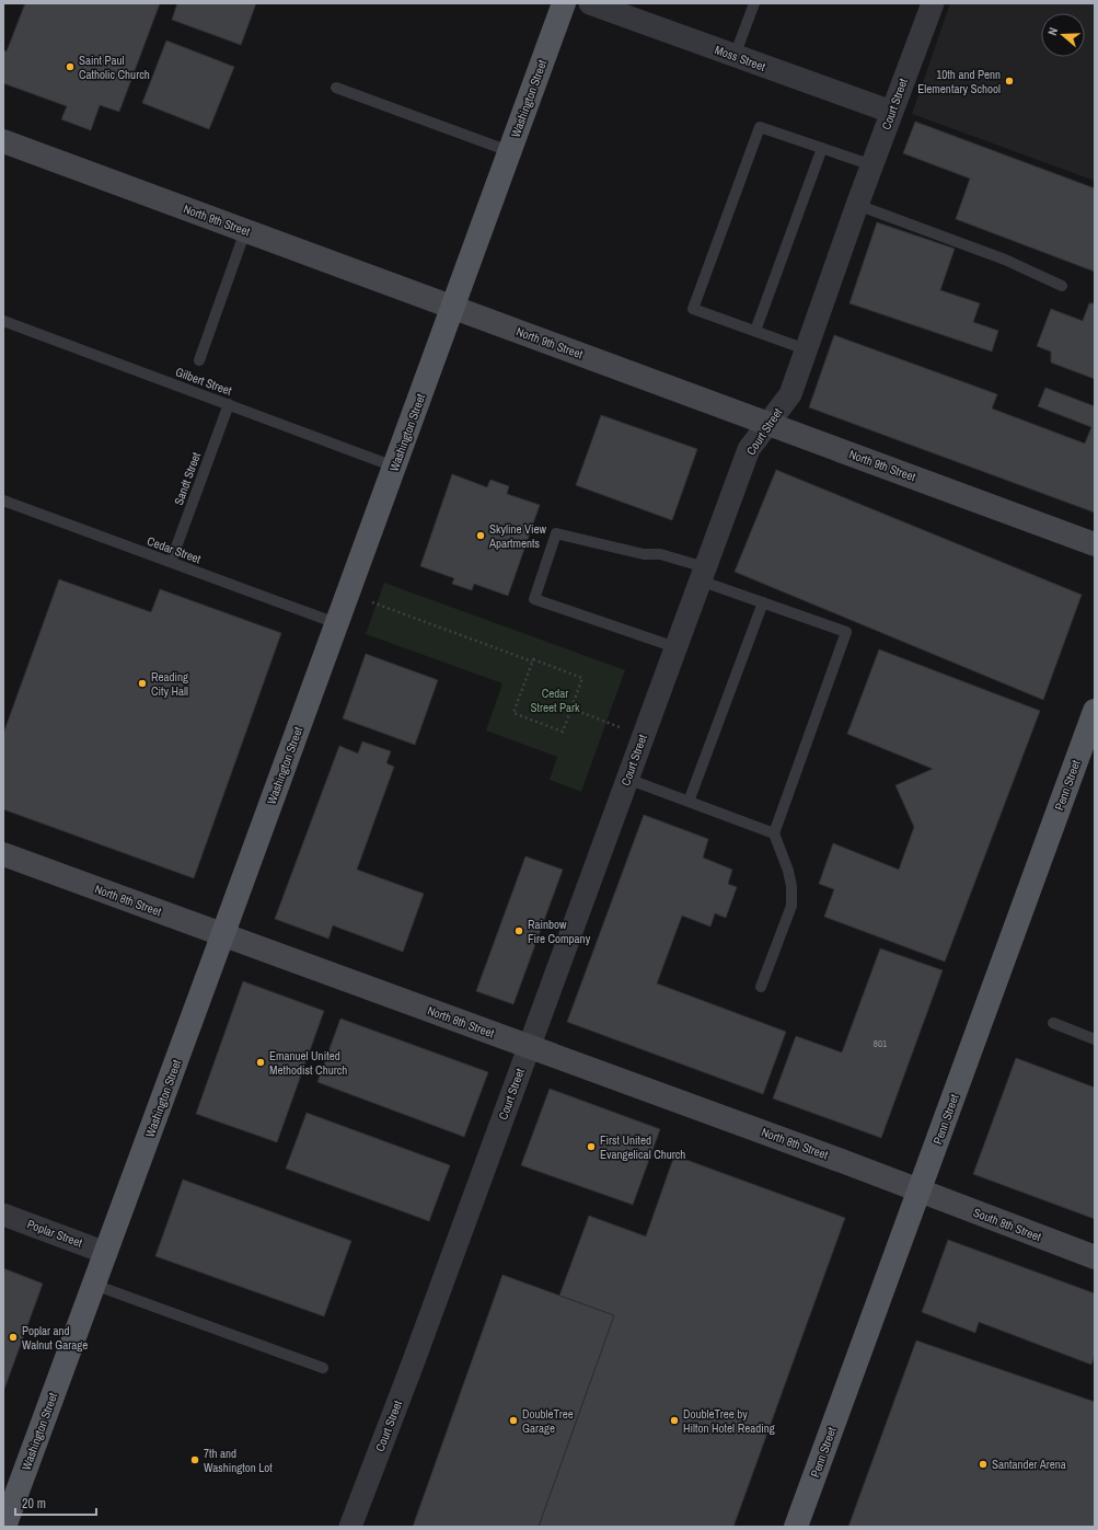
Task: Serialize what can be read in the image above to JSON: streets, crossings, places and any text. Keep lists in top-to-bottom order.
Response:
{
  "streets": {
    "main road": [
      "Washington Street",
      "North 9th Street",
      "Penn Street",
      "North 8th Street",
      "South 8th Street"
    ],
    "street": ["Moss Street", "Court Street", "Poplar Street"],
    "lane": ["Gilbert Street", "Sandt Street", "Cedar Street"]
  },
  "crossings": [
    ["Moss Street", "Court Street"],
    ["Washington Street", "North 9th Street"],
    ["Washington Street", "Gilbert Street"],
    ["Washington Street", "Cedar Street"],
    ["Washington Street", "North 8th Street"],
    ["Washington Street", "Poplar Street"],
    ["Court Street", "North 9th Street"],
    ["Court Street", "North 8th Street"],
    ["Gilbert Street", "Sandt Street"],
    ["Sandt Street", "Cedar Street"],
    ["Penn Street", "North 8th Street"],
    ["Penn Street", "South 8th Street"],
    ["North 8th Street", "South 8th Street"]
  ],
  "parks": ["Cedar Street Park"],
  "places": [
    "Saint Paul Catholic Church",
    "10th and Penn Elementary School",
    "Skyline View Apartments",
    "Reading City Hall",
    "Rainbow Fire Company",
    "Emanuel United Methodist Church",
    "First United Evangelical Church",
    "Poplar and Walnut Garage",
    "DoubleTree Garage",
    "DoubleTree by Hilton Hotel Reading",
    "7th and Washington Lot",
    "Santander Arena"
  ],
  "house_numbers": ["801"],
  "scale_bar": "20 m",
  "north": "left"
}
